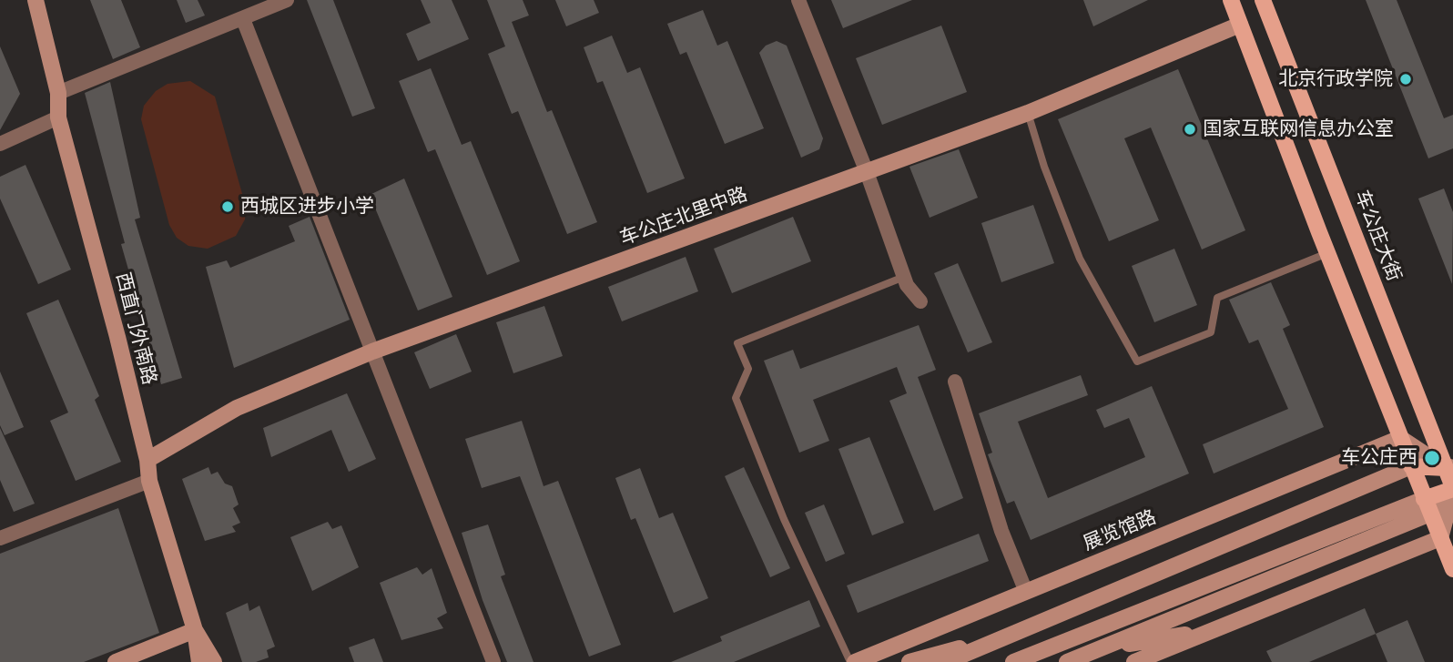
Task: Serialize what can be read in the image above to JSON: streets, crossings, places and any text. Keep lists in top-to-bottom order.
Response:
{
  "streets": {
    "main road": ["车公庄大街"],
    "street": ["车公庄北里中路", "西直门外南路", "展览馆路"]
  },
  "crossings": [
    ["车公庄北里中路", "西直门外南路"]
  ],
  "places": [
    "北京行政学院",
    "国家互联网信息办公室",
    "西城区进步小学",
    "车公庄西"
  ]
}
